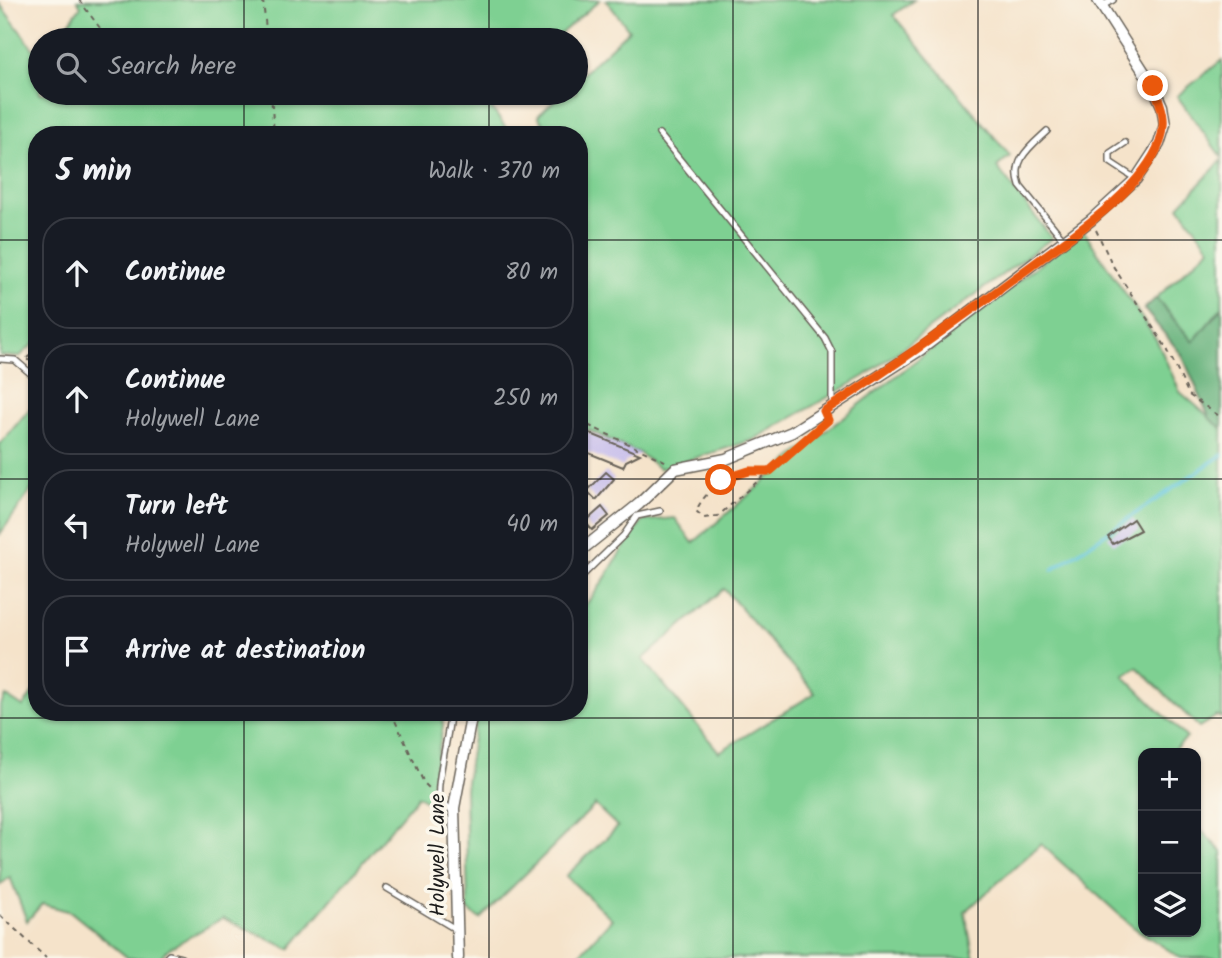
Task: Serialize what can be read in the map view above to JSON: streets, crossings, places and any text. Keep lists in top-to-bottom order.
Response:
{
  "streets": {
    "street": ["Holywell Lane"]
  },
  "page": {
    "search": "Search here",
    "heading": ["5 min", "Walk · 370 m"],
    "list": [
      ["Continue", "80 m"],
      ["Continue", "Holywell Lane", "250 m"],
      ["Turn left", "Holywell Lane", "40 m"],
      "Arrive at destination"
    ],
    "map_buttons": ["+", "−"]
  }
}
